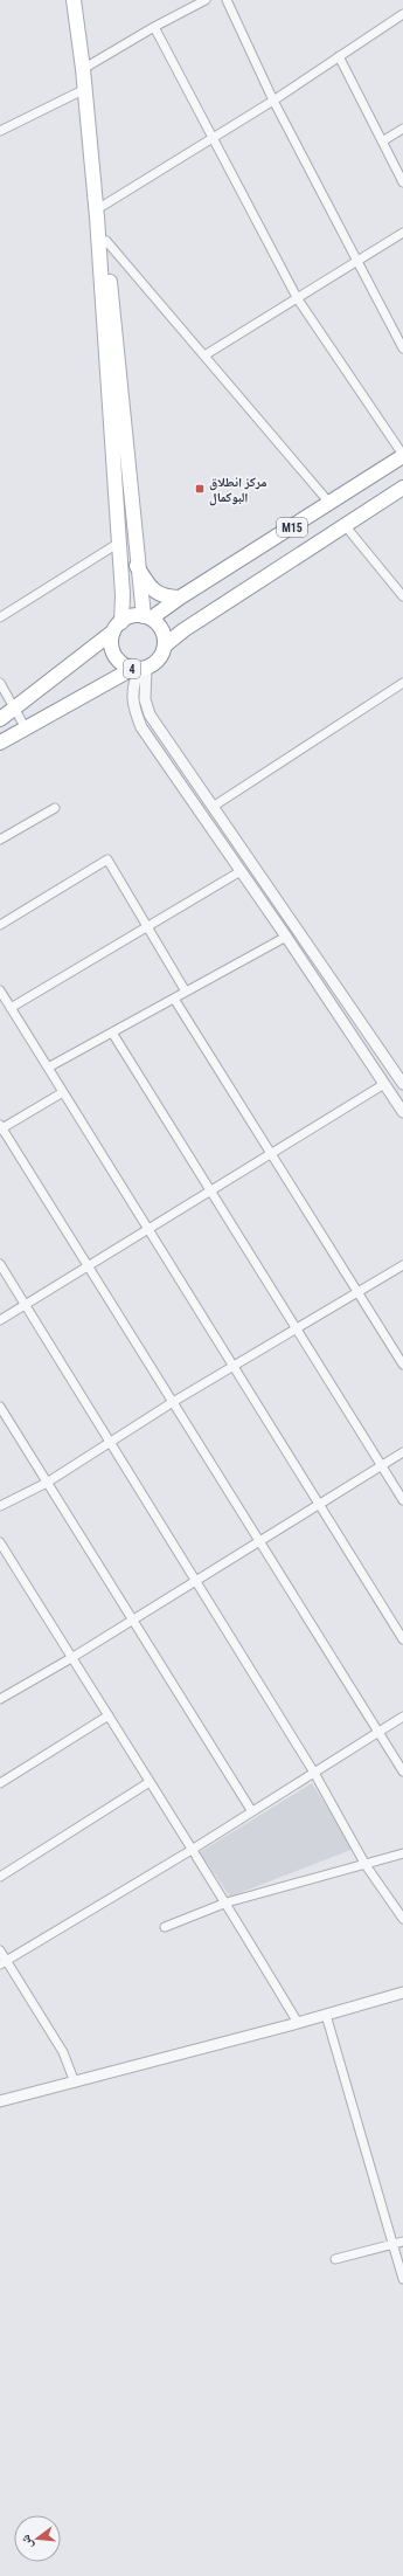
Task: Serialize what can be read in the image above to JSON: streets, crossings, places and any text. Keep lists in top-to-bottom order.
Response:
{
  "streets": {
    "main road": ["M15", "4"]
  },
  "crossings": [
    ["M15", "4"]
  ],
  "places": {
    "transit": ["مركز انطلاق البوكمال"]
  },
  "north": "left"
}
